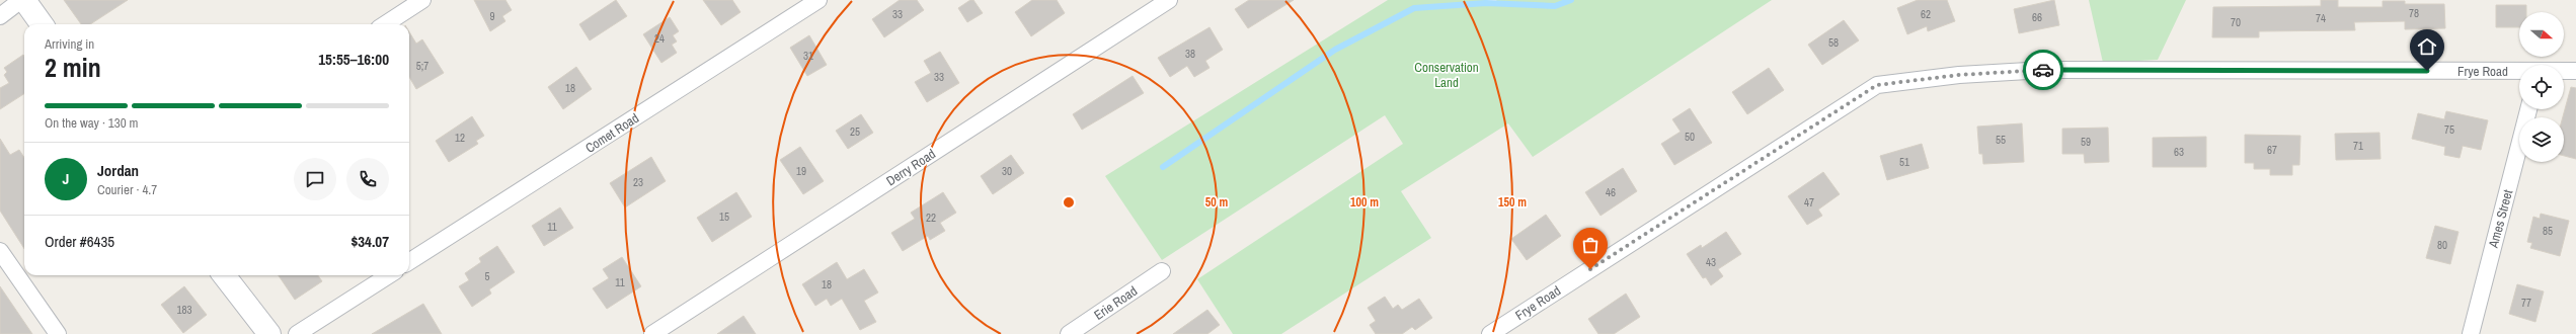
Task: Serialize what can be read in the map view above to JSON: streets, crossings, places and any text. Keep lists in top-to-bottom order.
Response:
{
  "streets": {
    "street": [
      "Frye Road",
      "Comet Road",
      "Derry Road",
      "Ames Street",
      "Erie Road"
    ]
  },
  "parks": ["Conservation Land"],
  "house_numbers": [
    "78",
    "33",
    "62",
    "9",
    "66",
    "74",
    "70",
    "24",
    "58",
    "38",
    "31",
    "5;7",
    "33",
    "18",
    "75",
    "25",
    "50",
    "12",
    "55",
    "59",
    "71",
    "67",
    "63",
    "51",
    "19",
    "30",
    "23",
    "46",
    "47",
    "15",
    "22",
    "11",
    "85",
    "80",
    "43",
    "5",
    "11",
    "18",
    "77",
    "183"
  ],
  "north": "right",
  "page": {
    "heading": ["2 min", "Arriving in", "15:55–16:00"],
    "panel": [
      "Jordan",
      "Courier · 4.7",
      "Order #6435",
      "$34.07"
    ],
    "bar": "On the way · 130 m",
    "round": "J"
  },
  "rings": ["50 m", "100 m", "150 m"]
}
